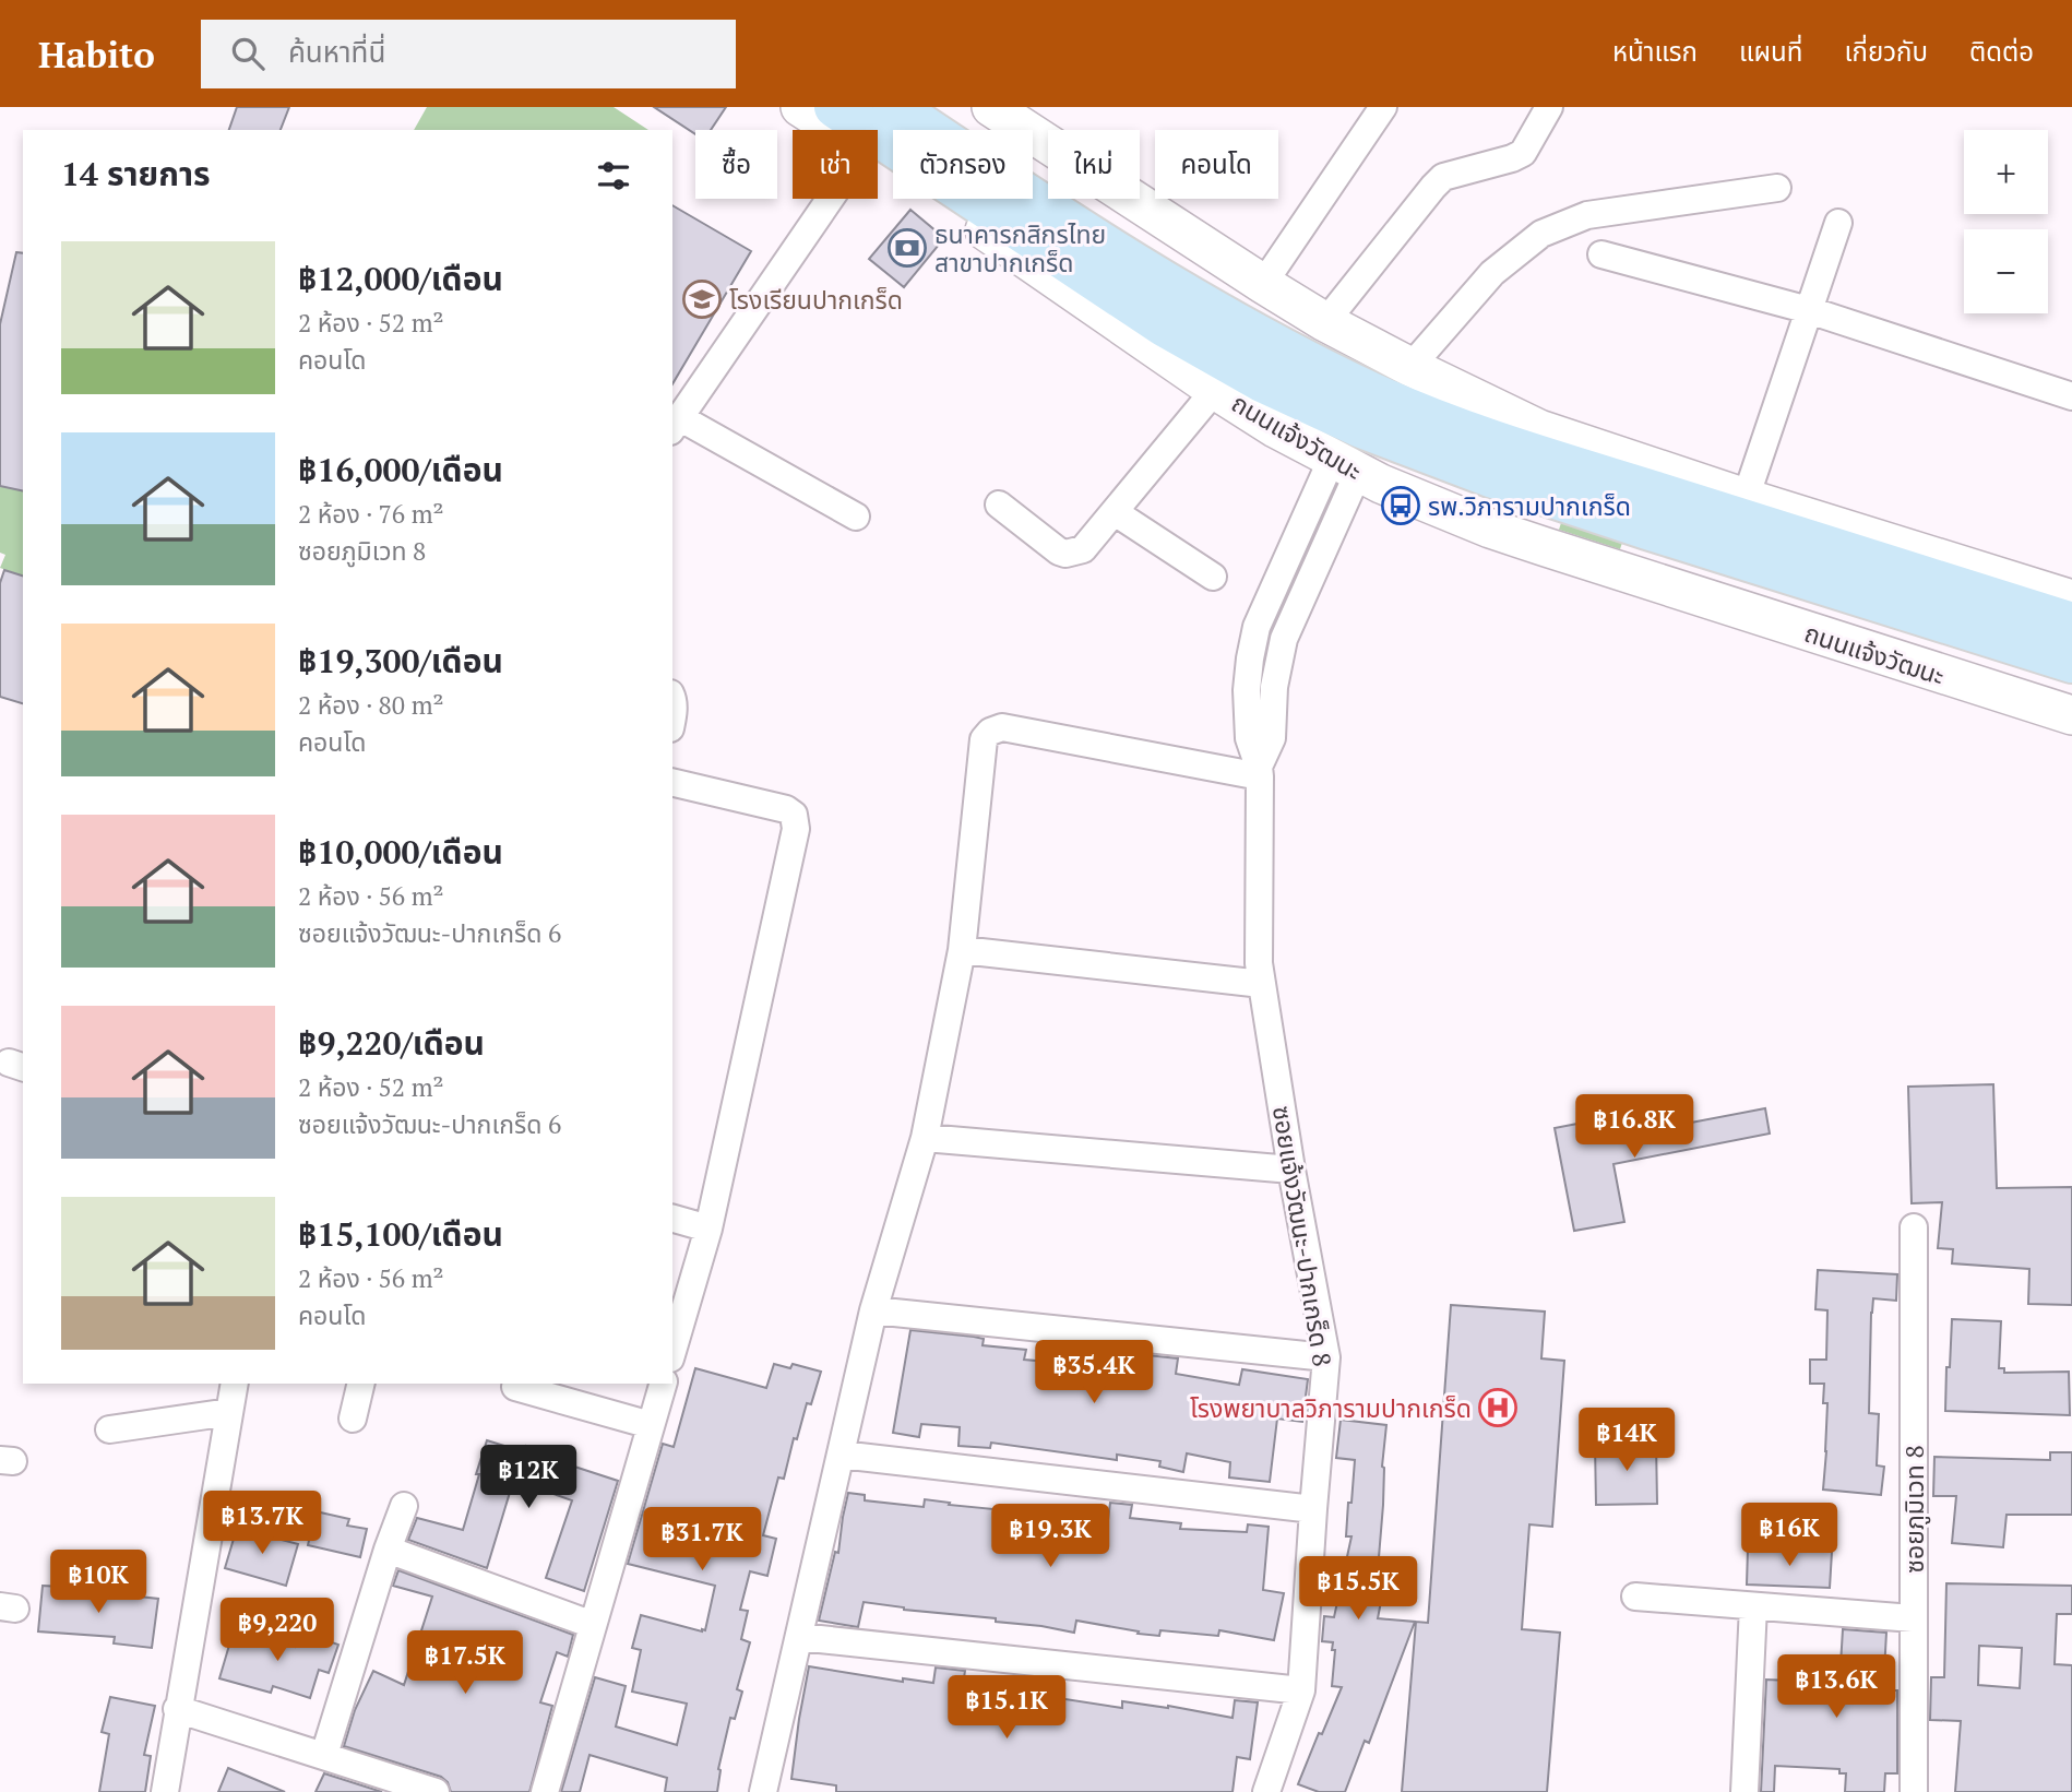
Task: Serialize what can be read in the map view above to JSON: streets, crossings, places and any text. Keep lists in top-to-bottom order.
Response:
{
  "streets": {
    "main road": ["ถนนแจ้งวัฒนะ"],
    "street": ["ซอยแจ้งวัฒนะ-ปากเกร็ด 8", "ซอยภูมิเวท 8"]
  },
  "crossings": [
    ["ถนนแจ้งวัฒนะ", "ซอยแจ้งวัฒนะ-ปากเกร็ด 8"]
  ],
  "places": {
    "bank": ["ธนาคารกสิกรไทย สาขาปากเกร็ด"],
    "school or university": ["โรงเรียนปากเกร็ด"],
    "bus stop": ["รพ.วิภารามปากเกร็ด"],
    "hospital": ["โรงพยาบาลวิภารามปากเกร็ด"]
  },
  "page": {
    "header": "Habito",
    "search": "ค้นหาที่นี่",
    "nav": [
      "หน้าแรก",
      "แผนที่",
      "เกี่ยวกับ",
      "ติดต่อ"
    ],
    "map_buttons": ["+", "−"],
    "chip": [
      "ซื้อ",
      "เช่า",
      "ตัวกรอง",
      "ใหม่",
      "คอนโด"
    ],
    "heading": "14 รายการ",
    "list": [
      {
        "name": "฿12,000/เดือน",
        "note": "2 ห้อง · 52 m² · คอนโด"
      },
      {
        "name": "฿16,000/เดือน",
        "note": "2 ห้อง · 76 m² · ซอยภูมิเวท 8"
      },
      {
        "name": "฿19,300/เดือน",
        "note": "2 ห้อง · 80 m² · คอนโด"
      },
      {
        "name": "฿10,000/เดือน",
        "note": "2 ห้อง · 56 m² · ซอยแจ้งวัฒนะ-ปากเกร็ด 6"
      },
      {
        "name": "฿9,220/เดือน",
        "note": "2 ห้อง · 52 m² · ซอยแจ้งวัฒนะ-ปากเกร็ด 6"
      },
      {
        "name": "฿15,100/เดือน",
        "note": "2 ห้อง · 56 m² · คอนโด"
      }
    ],
    "price": [
      "฿16.8K",
      "฿35.4K",
      "฿14K",
      "฿12K",
      "฿13.7K",
      "฿16K",
      "฿19.3K",
      "฿31.7K",
      "฿10K",
      "฿15.5K",
      "฿9,220",
      "฿17.5K",
      "฿13.6K",
      "฿15.1K"
    ]
  }
}
